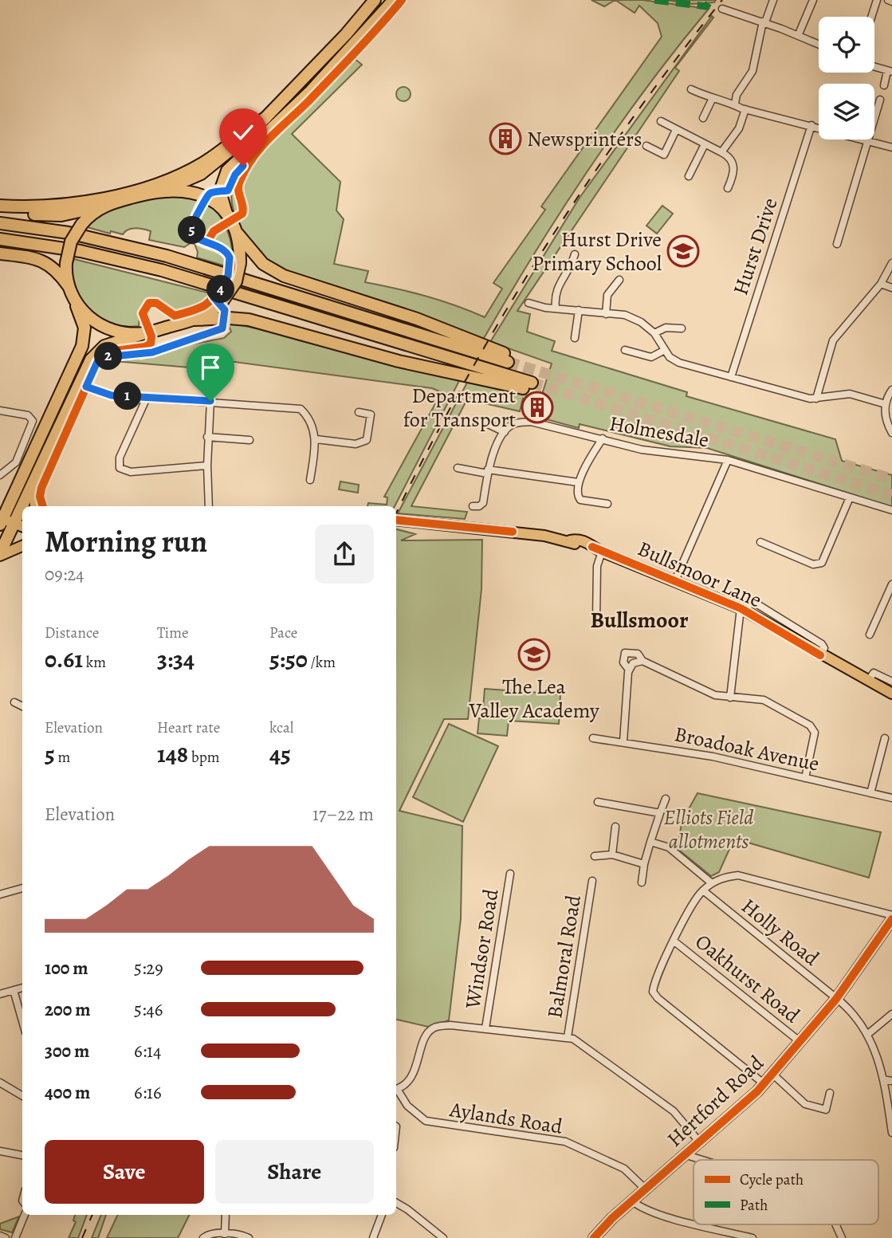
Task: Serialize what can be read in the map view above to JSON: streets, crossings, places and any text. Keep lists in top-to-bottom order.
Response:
{
  "streets": {
    "main road": ["Bullsmoor Lane", "Hertford Road"],
    "street": [
      "Hurst Drive",
      "Holmesdale",
      "Broadoak Avenue",
      "Holly Road",
      "Windsor Road",
      "Balmoral Road",
      "Oakhurst Road",
      "Aylands Road"
    ]
  },
  "crossings": [
    ["Holly Road", "Hertford Road"],
    ["Oakhurst Road", "Hertford Road"],
    ["Hertford Road", "Aylands Road"]
  ],
  "districts": ["Bullsmoor"],
  "parks": ["Elliots Field allotments"],
  "places": {
    "building": ["Newsprinters", "Department for Transport"],
    "school or university": ["Hurst Drive Primary School", "The Lea Valley Academy"]
  },
  "legend": ["Cycle path", "Path"],
  "page": {
    "pins": [
      "5",
      "4",
      "2",
      "1"
    ],
    "heading": ["Morning run", "09:24"],
    "stats": [
      ["Distance", "0.61 km"],
      ["Time", "3:34"],
      ["Pace", "5:50 /km"],
      ["Elevation", "5 m"],
      ["Heart rate", "148 bpm"],
      ["kcal", "45"]
    ],
    "chart": ["Elevation", "17–22 m"],
    "list": [
      {
        "name": "100 m",
        "note": "5:29"
      },
      {
        "name": "200 m",
        "note": "5:46"
      },
      {
        "name": "300 m",
        "note": "6:14"
      },
      {
        "name": "400 m",
        "note": "6:16"
      }
    ],
    "buttons": ["Save", "Share"]
  }
}
